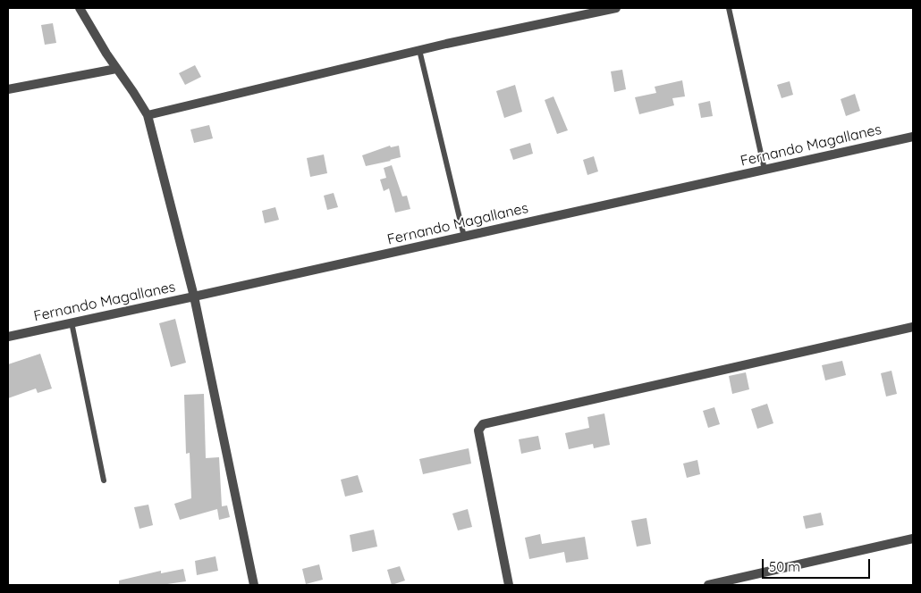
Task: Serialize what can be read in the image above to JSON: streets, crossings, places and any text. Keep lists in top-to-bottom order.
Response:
{
  "streets": {
    "street": ["Fernando Magallanes"]
  },
  "scale_bar": "50 m"
}
